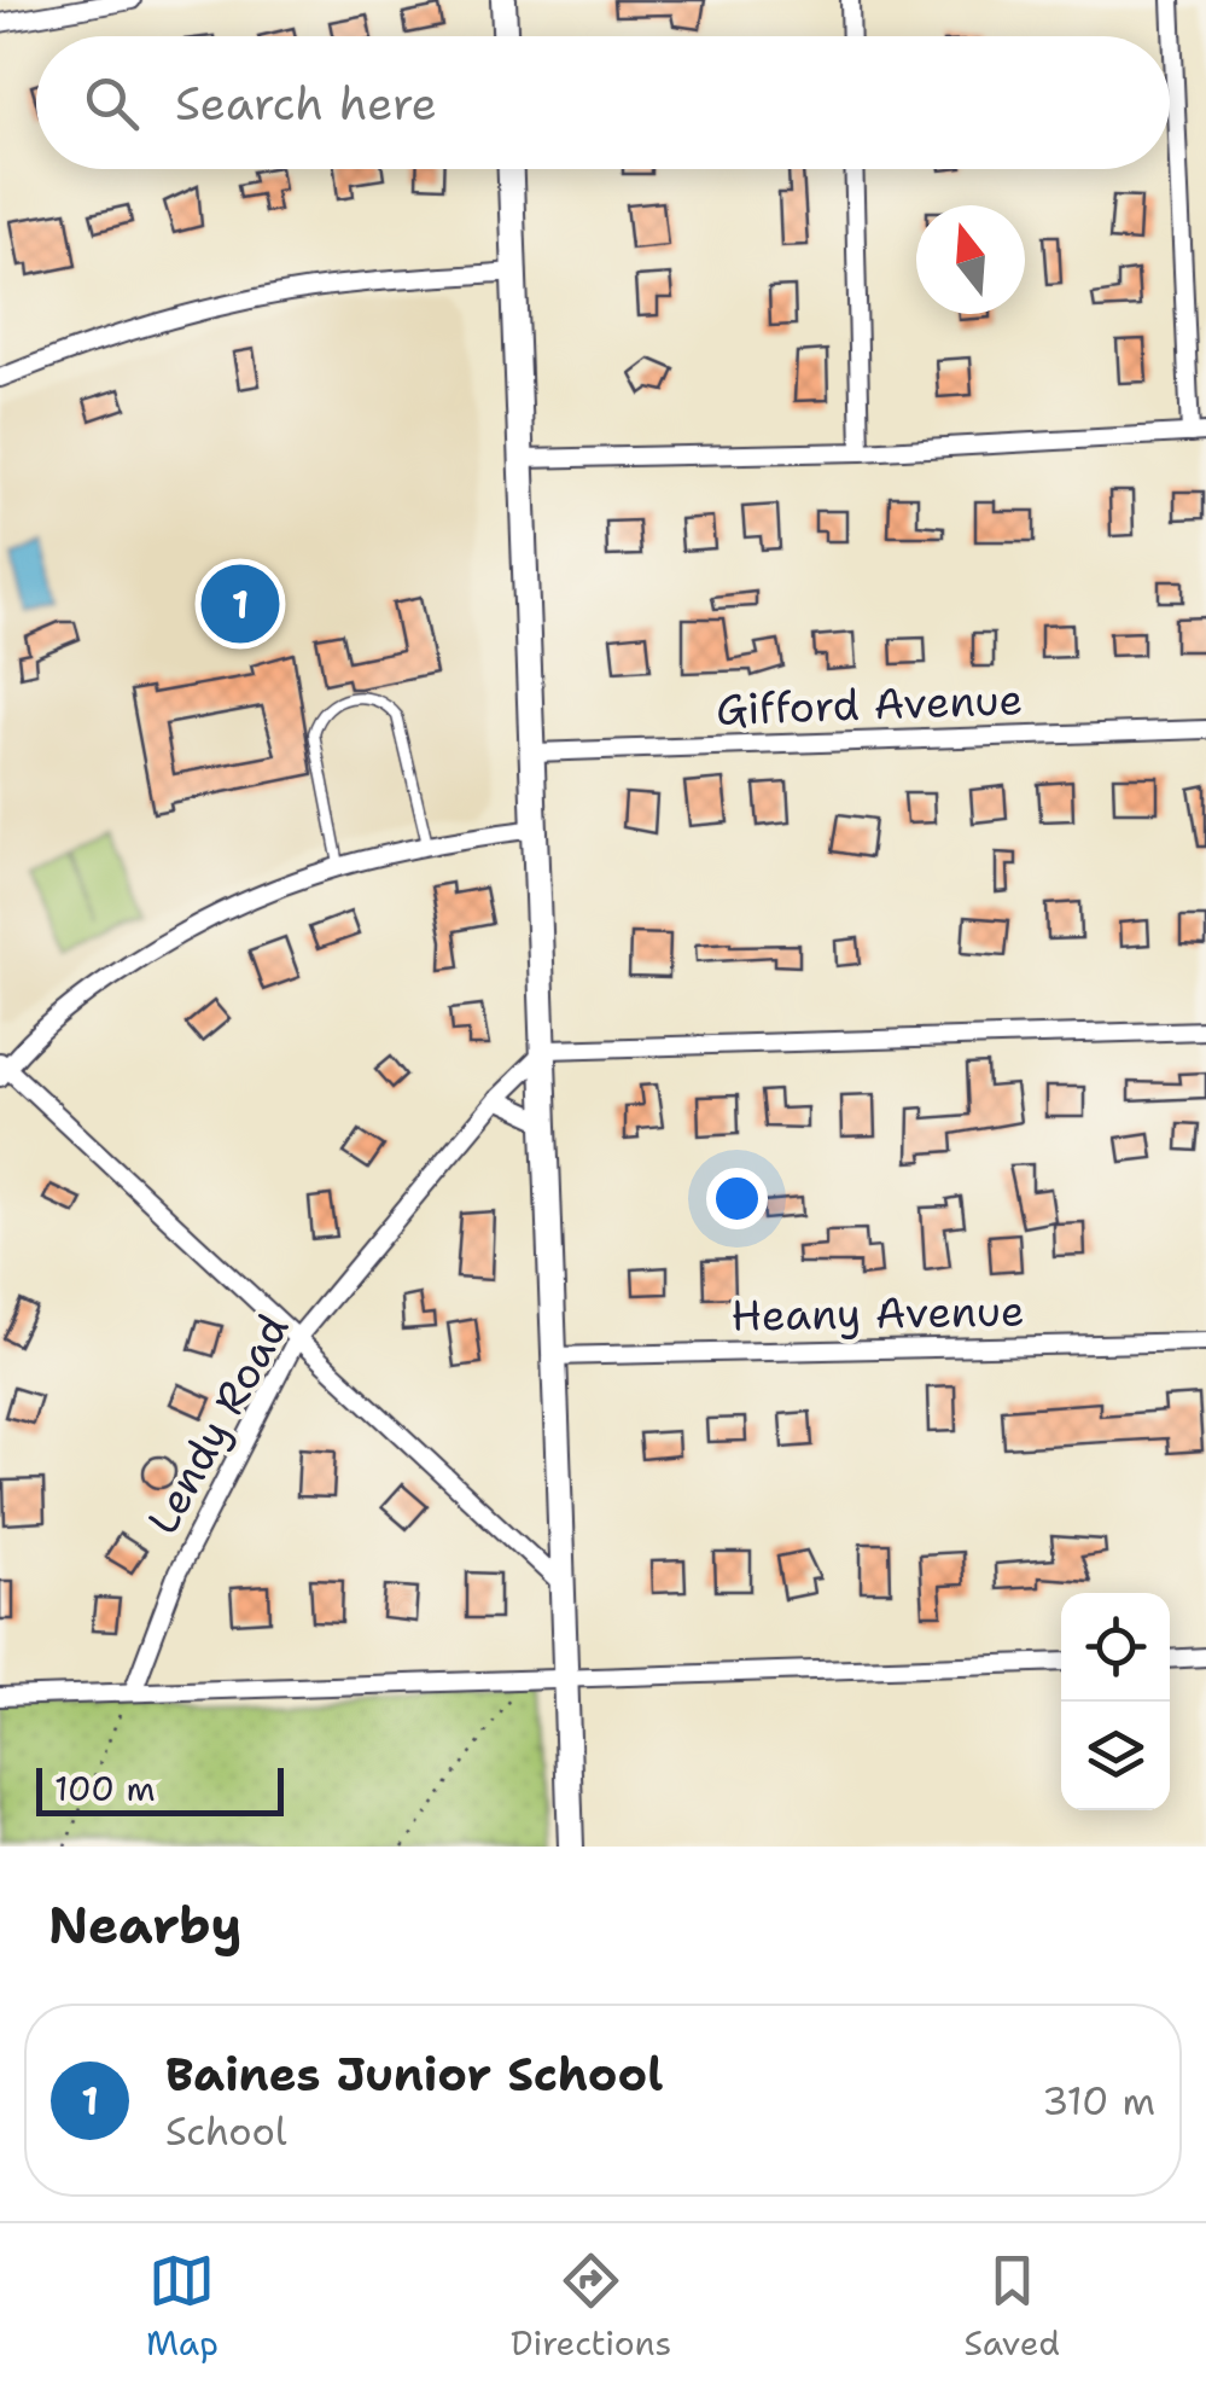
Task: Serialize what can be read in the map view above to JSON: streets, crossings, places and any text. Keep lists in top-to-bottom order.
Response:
{
  "streets": {
    "street": ["Gifford Avenue", "Heany Avenue", "Lendy Road"]
  },
  "scale_bar": "100 m",
  "north": "top",
  "page": {
    "search": "Search here",
    "pins": "1",
    "scale": "100 m",
    "heading": "Nearby",
    "list": [
      {
        "mark": "1",
        "name": "Baines Junior School",
        "note": "School",
        "value": "310 m"
      }
    ],
    "nav": ["Map", "Directions", "Saved"]
  }
}
